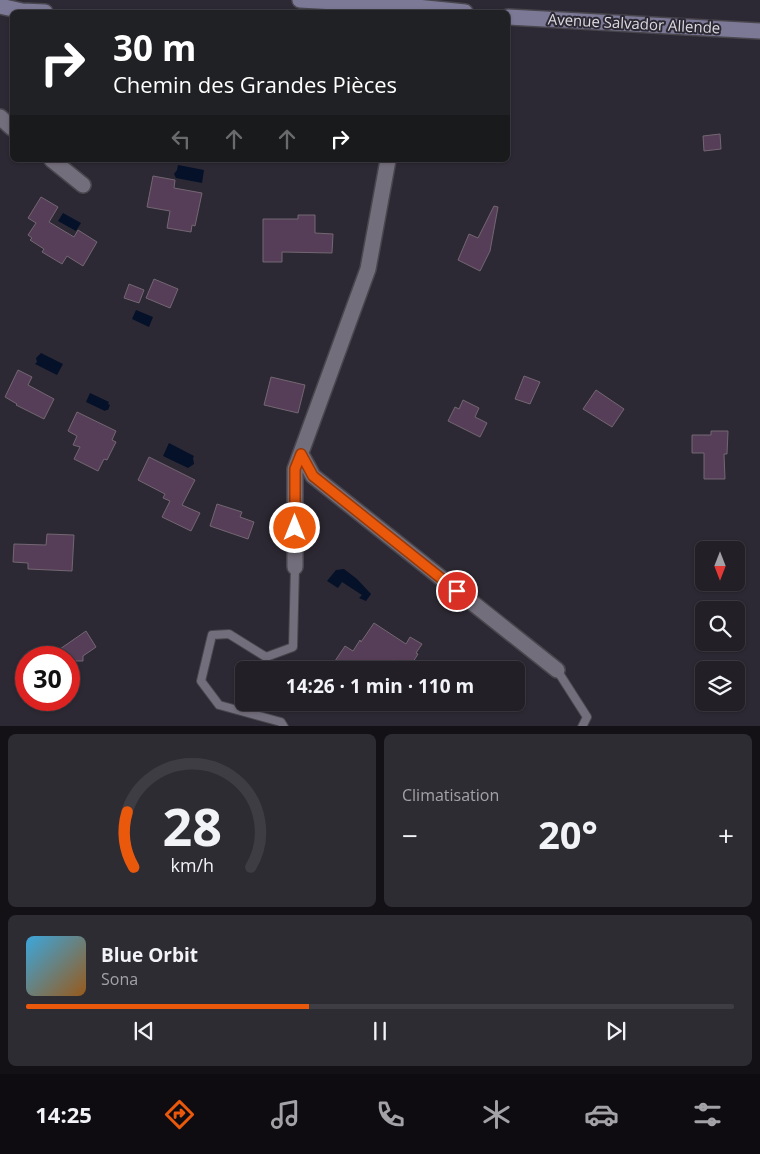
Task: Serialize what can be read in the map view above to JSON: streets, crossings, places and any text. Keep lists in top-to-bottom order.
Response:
{
  "streets": {
    "main road": ["Avenue Salvador Allende"]
  },
  "north": "bottom",
  "page": {
    "turn": ["30 m", "Chemin des Grandes Pièces"],
    "limit": "30",
    "trip": "14:26 · 1 min · 110 m",
    "tile": "Climatisation",
    "heat": ["−", "20°", "+"],
    "song": ["Blue Orbit", "Sona"],
    "tabs": "14:25",
    "gauge": ["28", "km/h"]
  }
}
